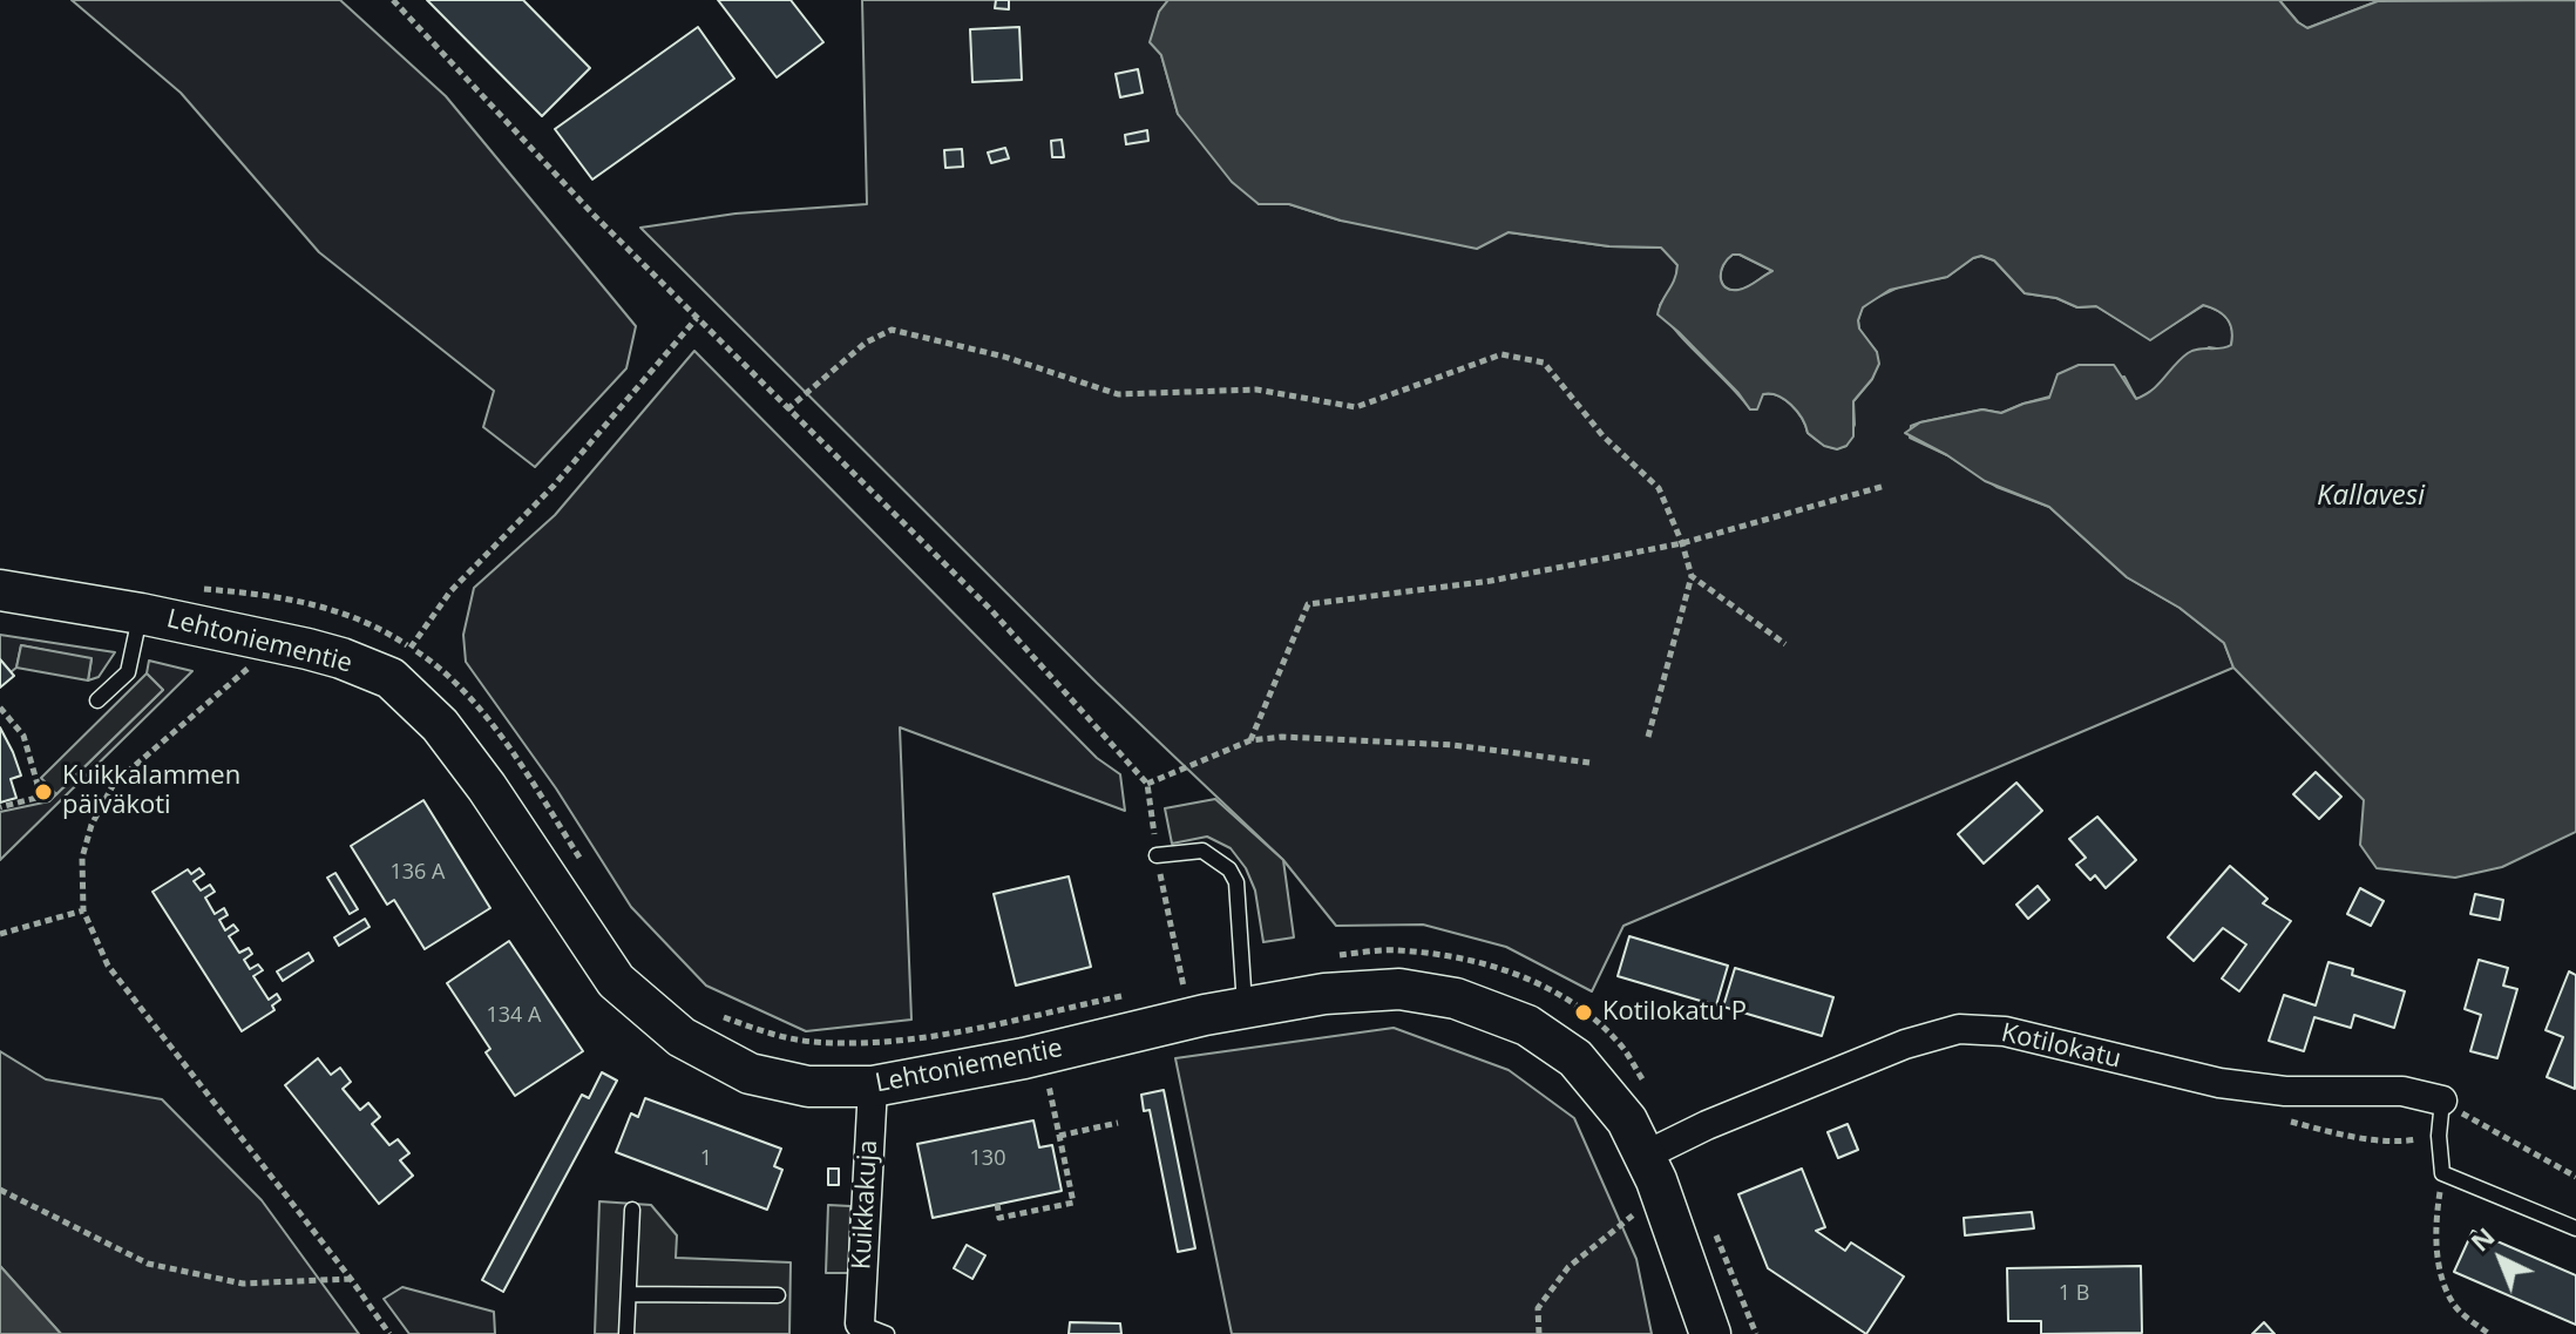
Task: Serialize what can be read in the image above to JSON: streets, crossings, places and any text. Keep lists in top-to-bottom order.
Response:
{
  "streets": {
    "street": ["Lehtoniementie", "Kotilokatu", "Kuikkakuja"]
  },
  "crossings": [
    ["Lehtoniementie", "Kotilokatu"],
    ["Lehtoniementie", "Kuikkakuja"]
  ],
  "water": ["Kallavesi"],
  "places": ["Kuikkalammen päiväkoti", "Kotilokatu P"],
  "house_numbers": [
    "136 A",
    "134 A",
    "1",
    "130",
    "1 B"
  ],
  "north": "top left"
}
